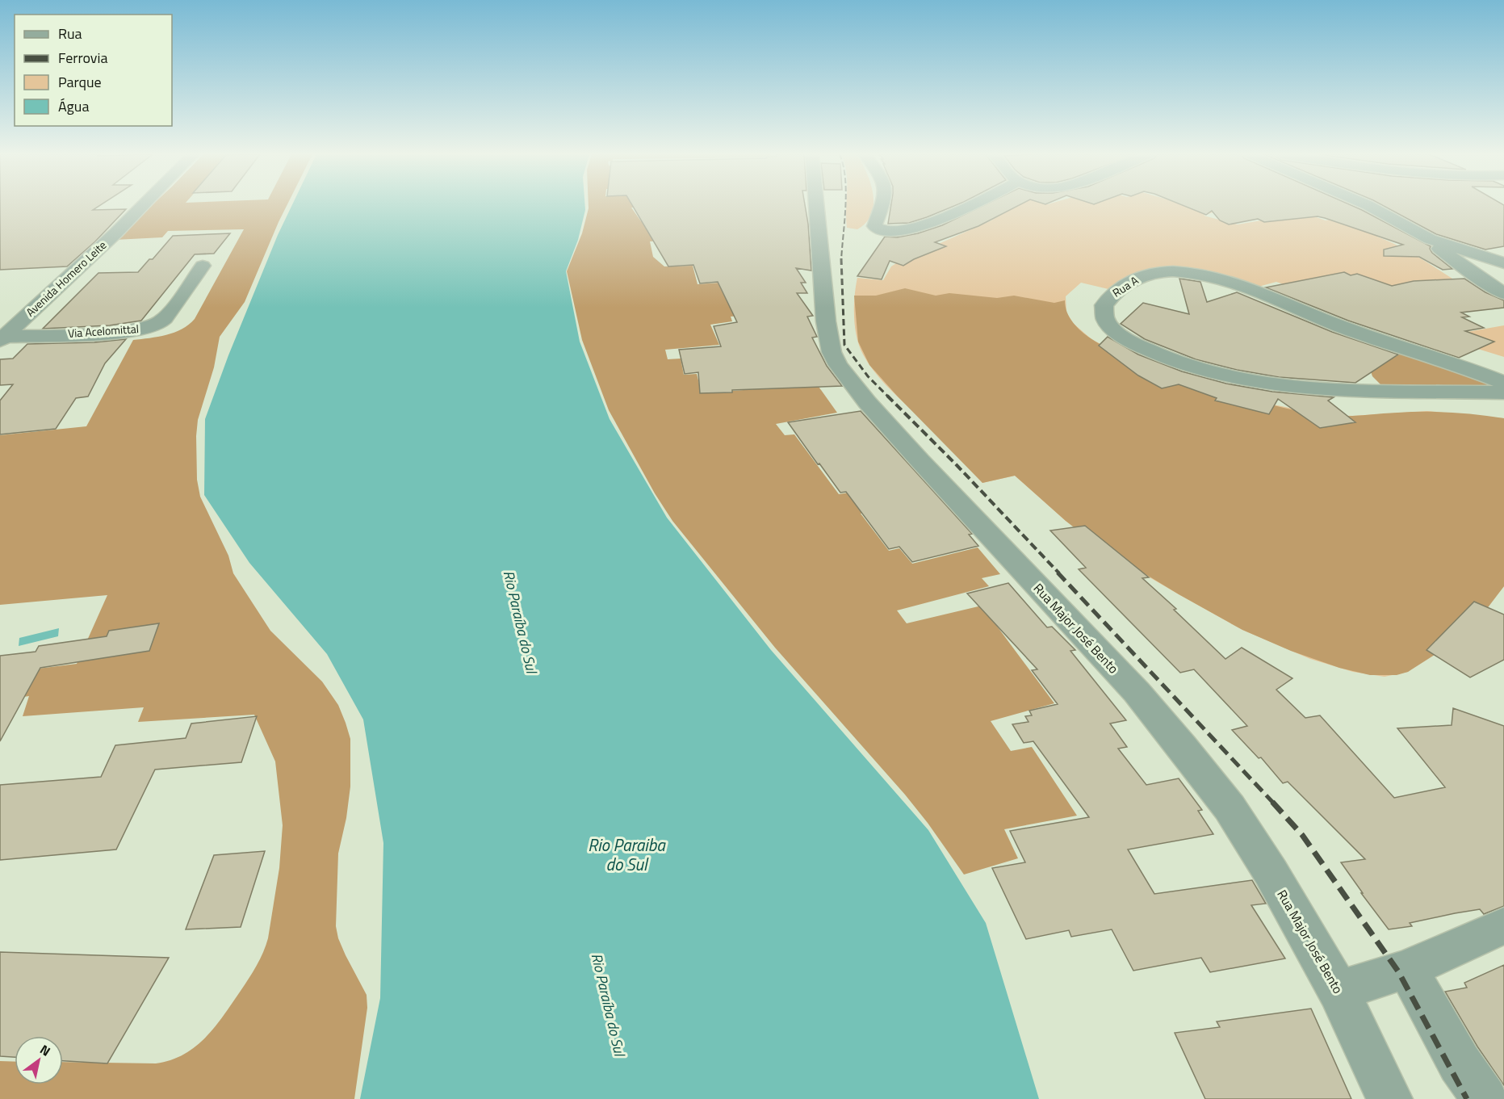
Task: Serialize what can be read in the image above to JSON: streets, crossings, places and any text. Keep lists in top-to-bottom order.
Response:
{
  "streets": {
    "street": [
      "Avenida Homero Leite",
      "Rua A",
      "Via Acelomittal",
      "Rua Major José Bento"
    ]
  },
  "crossings": [
    ["Avenida Homero Leite", "Via Acelomittal"]
  ],
  "water": ["Rio Paraíba do Sul", "Rio Paraiba do Sul"],
  "legend": [
    "Rua",
    "Ferrovia",
    "Parque",
    "Água"
  ],
  "north": "top right"
}
